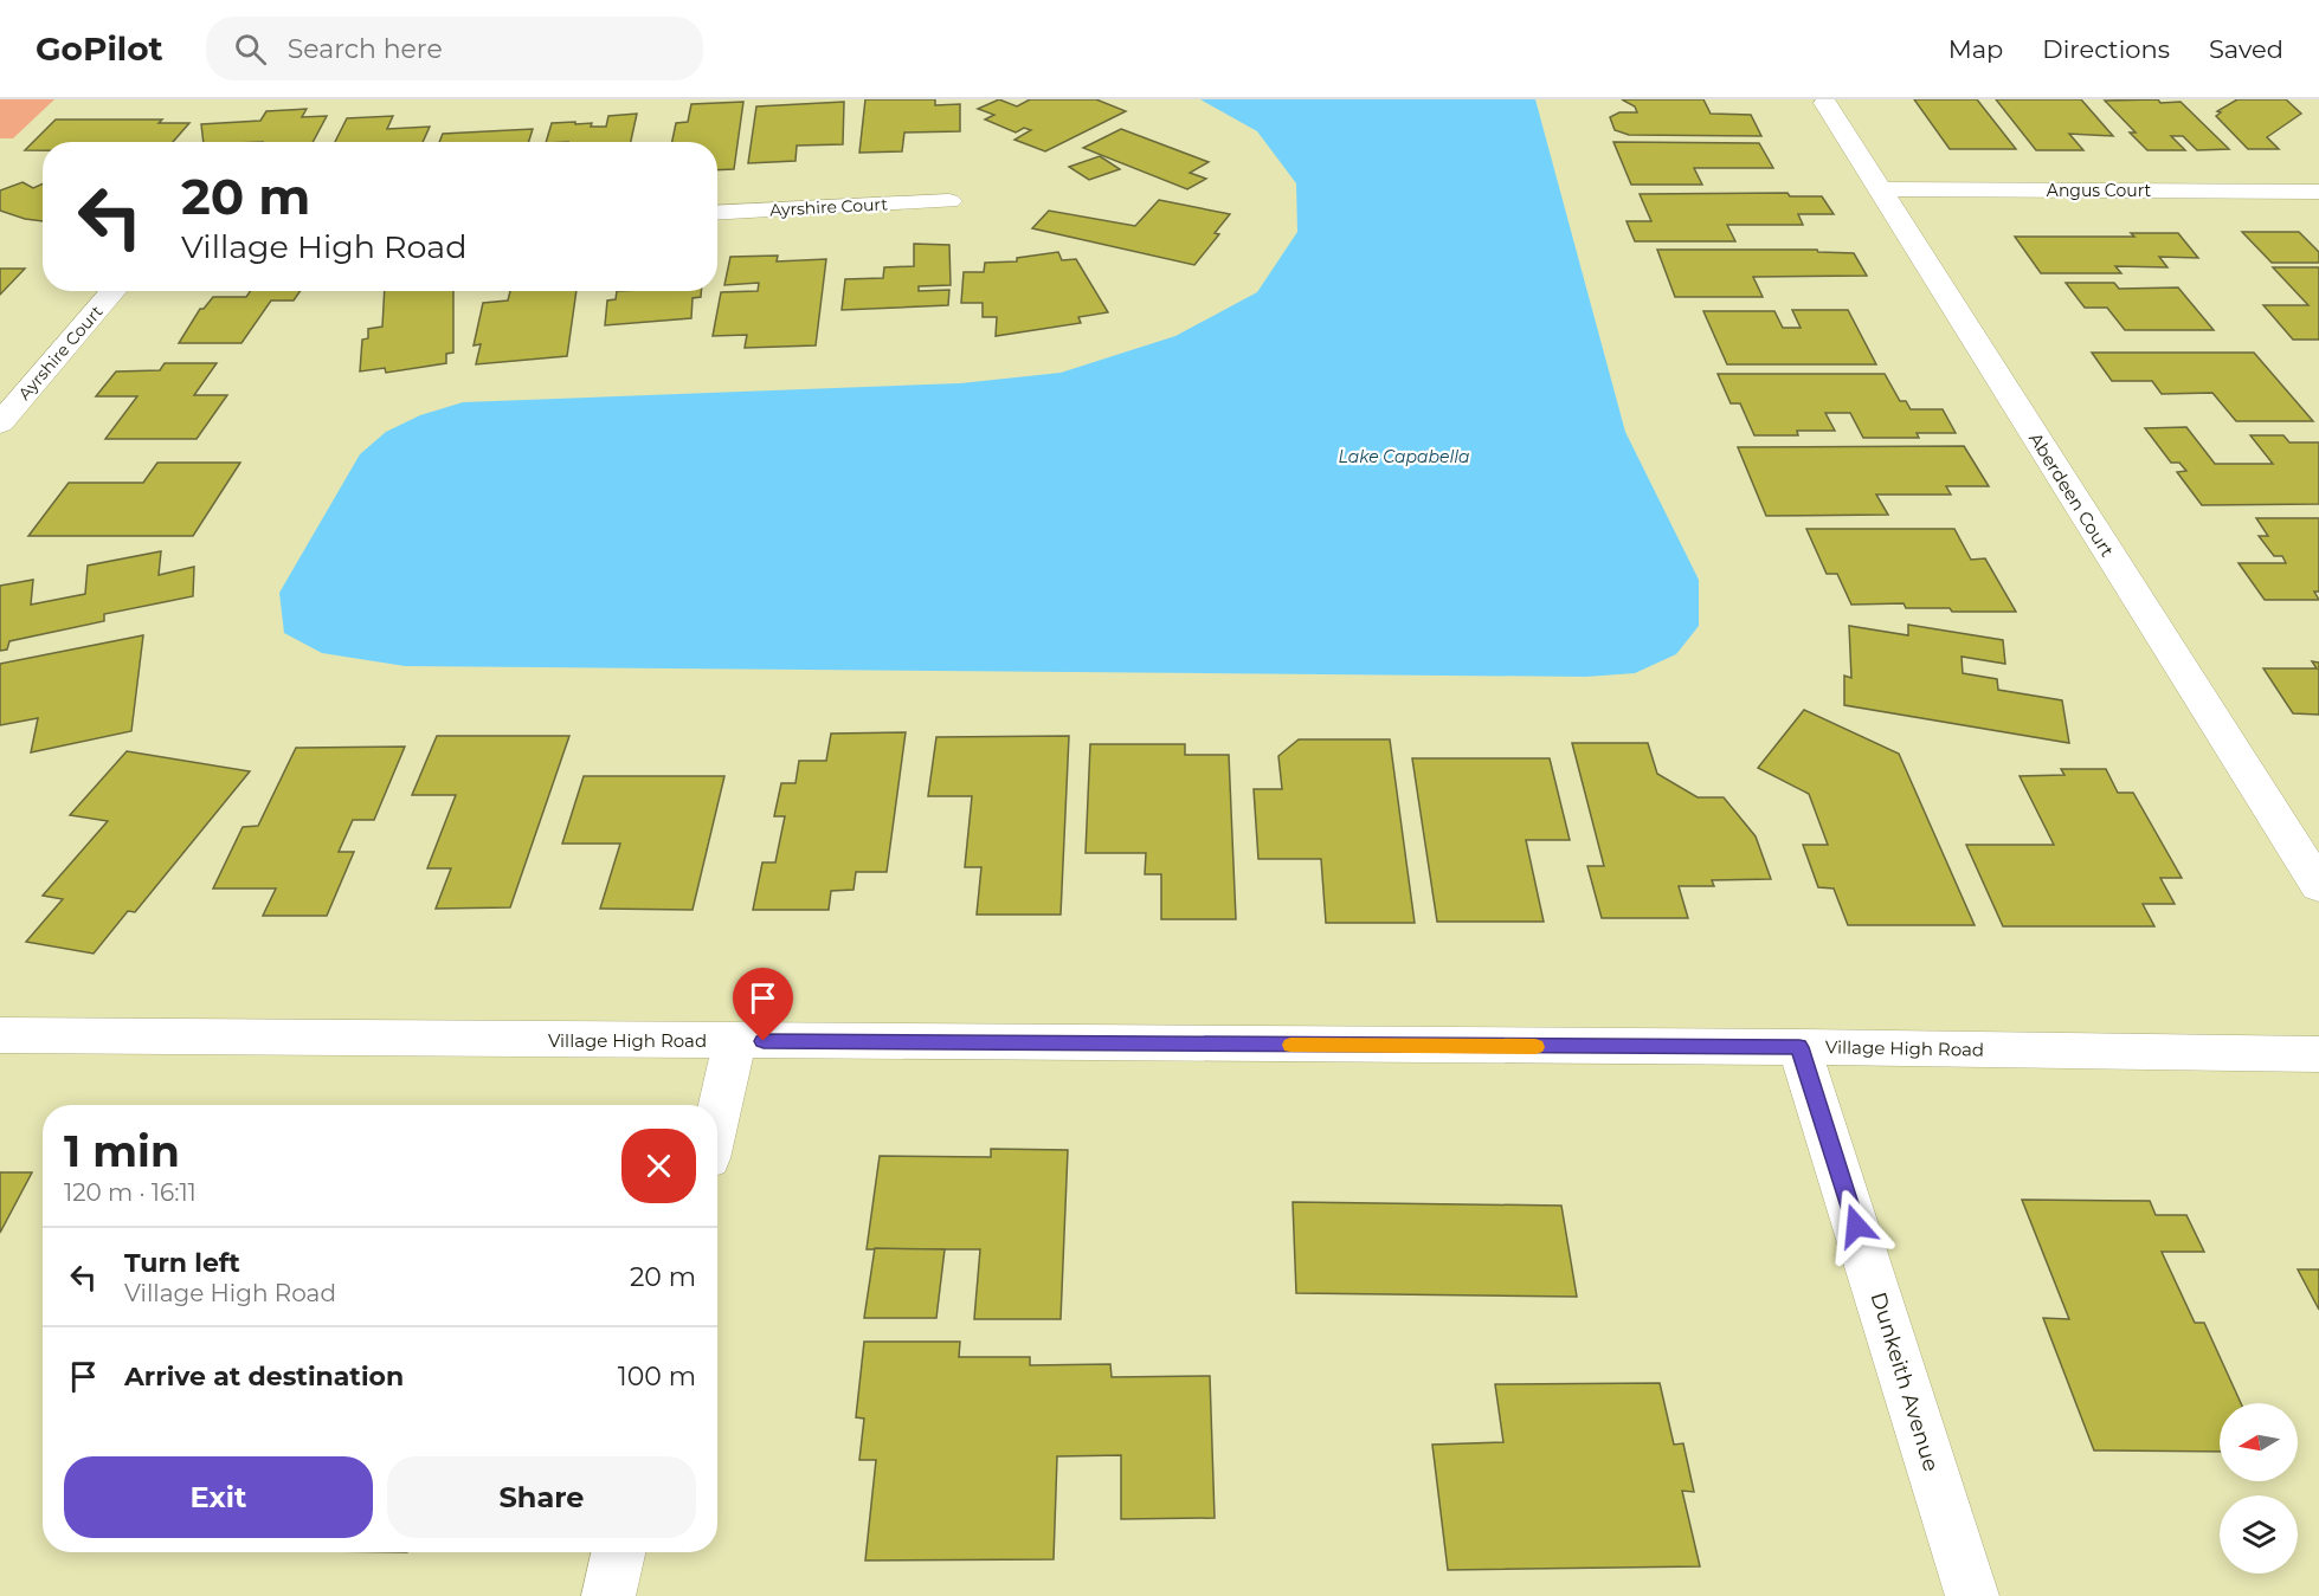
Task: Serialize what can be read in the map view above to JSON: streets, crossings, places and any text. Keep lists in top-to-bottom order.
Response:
{
  "streets": {
    "street": [
      "Angus Court",
      "Ayrshire Court",
      "Aberdeen Court",
      "Village High Road",
      "Dunkeith Avenue"
    ]
  },
  "crossings": [
    ["Angus Court", "Aberdeen Court"],
    ["Village High Road", "Dunkeith Avenue"]
  ],
  "water": ["Lake Capabella"],
  "north": "left",
  "page": {
    "header": "GoPilot",
    "search": "Search here",
    "nav": ["Map", "Directions", "Saved"],
    "turn": ["20 m", "Village High Road"],
    "heading": ["1 min", "120 m · 16:11"],
    "list": [
      {
        "name": "Turn left",
        "note": "Village High Road",
        "value": "20 m"
      },
      {
        "name": "Arrive at destination",
        "value": "100 m"
      }
    ],
    "buttons": ["Exit", "Share"]
  }
}
